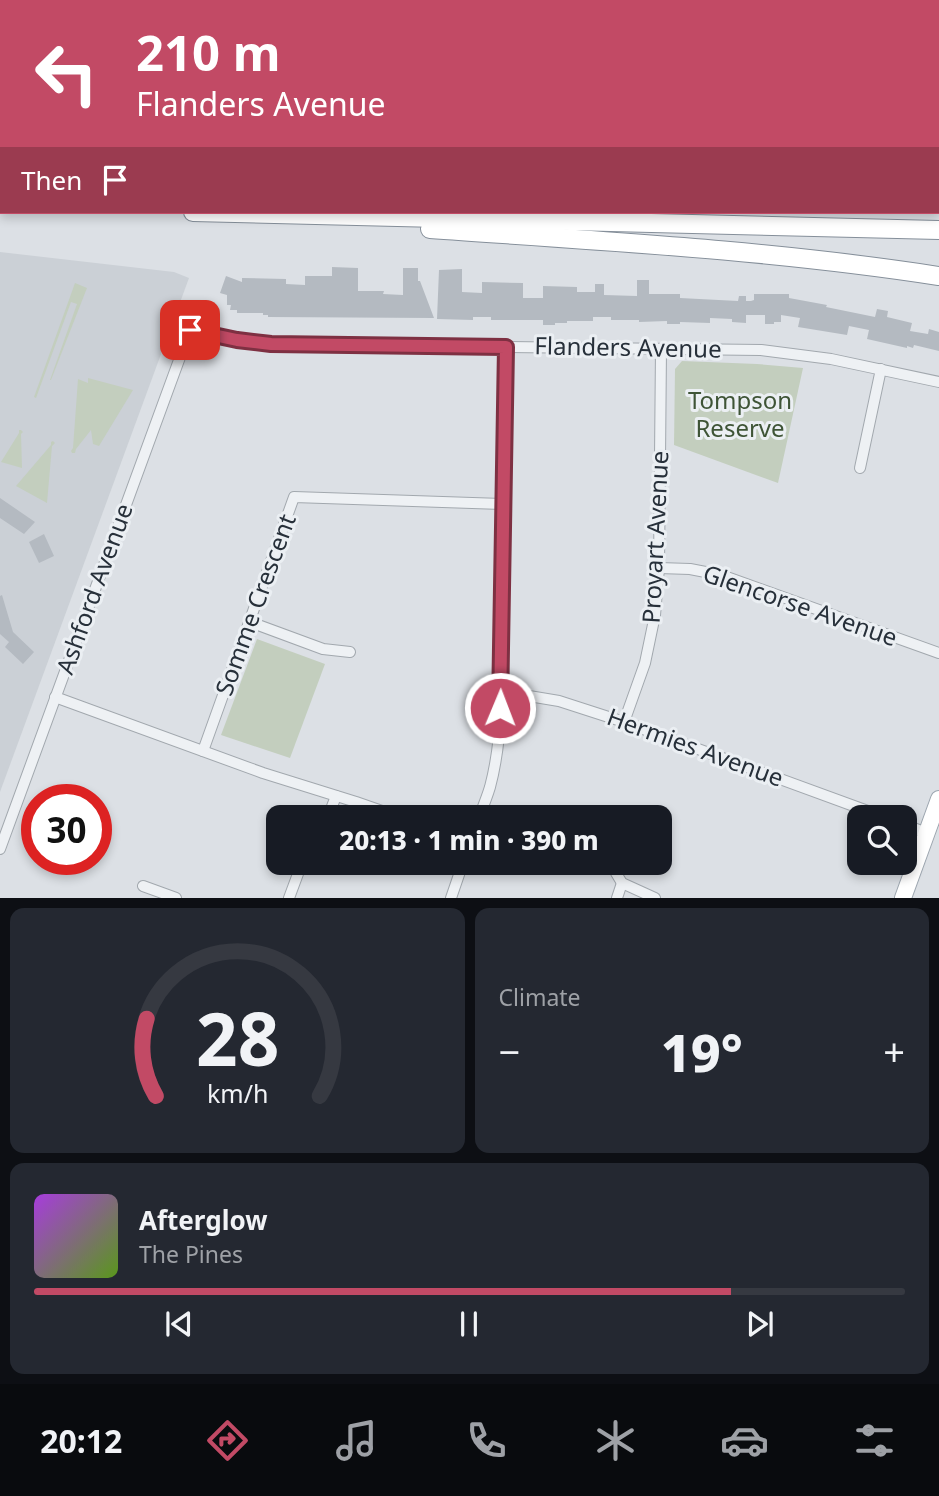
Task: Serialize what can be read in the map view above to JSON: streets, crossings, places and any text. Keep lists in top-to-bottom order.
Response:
{
  "streets": {
    "street": [
      "Flanders Avenue",
      "Proyart Avenue",
      "Ashford Avenue",
      "Somme Crescent",
      "Glencorse Avenue",
      "Hermies Avenue"
    ]
  },
  "crossings": [
    ["Flanders Avenue", "Proyart Avenue"],
    ["Flanders Avenue", "Ashford Avenue"],
    ["Proyart Avenue", "Glencorse Avenue"],
    ["Proyart Avenue", "Hermies Avenue"]
  ],
  "parks": ["Tompson Reserve"],
  "page": {
    "turn": ["210 m", "Flanders Avenue"],
    "then": "Then",
    "limit": "30",
    "trip": "20:13 · 1 min · 390 m",
    "tile": "Climate",
    "heat": ["−", "19°", "+"],
    "song": ["Afterglow", "The Pines"],
    "tabs": "20:12",
    "gauge": ["28", "km/h"]
  }
}
